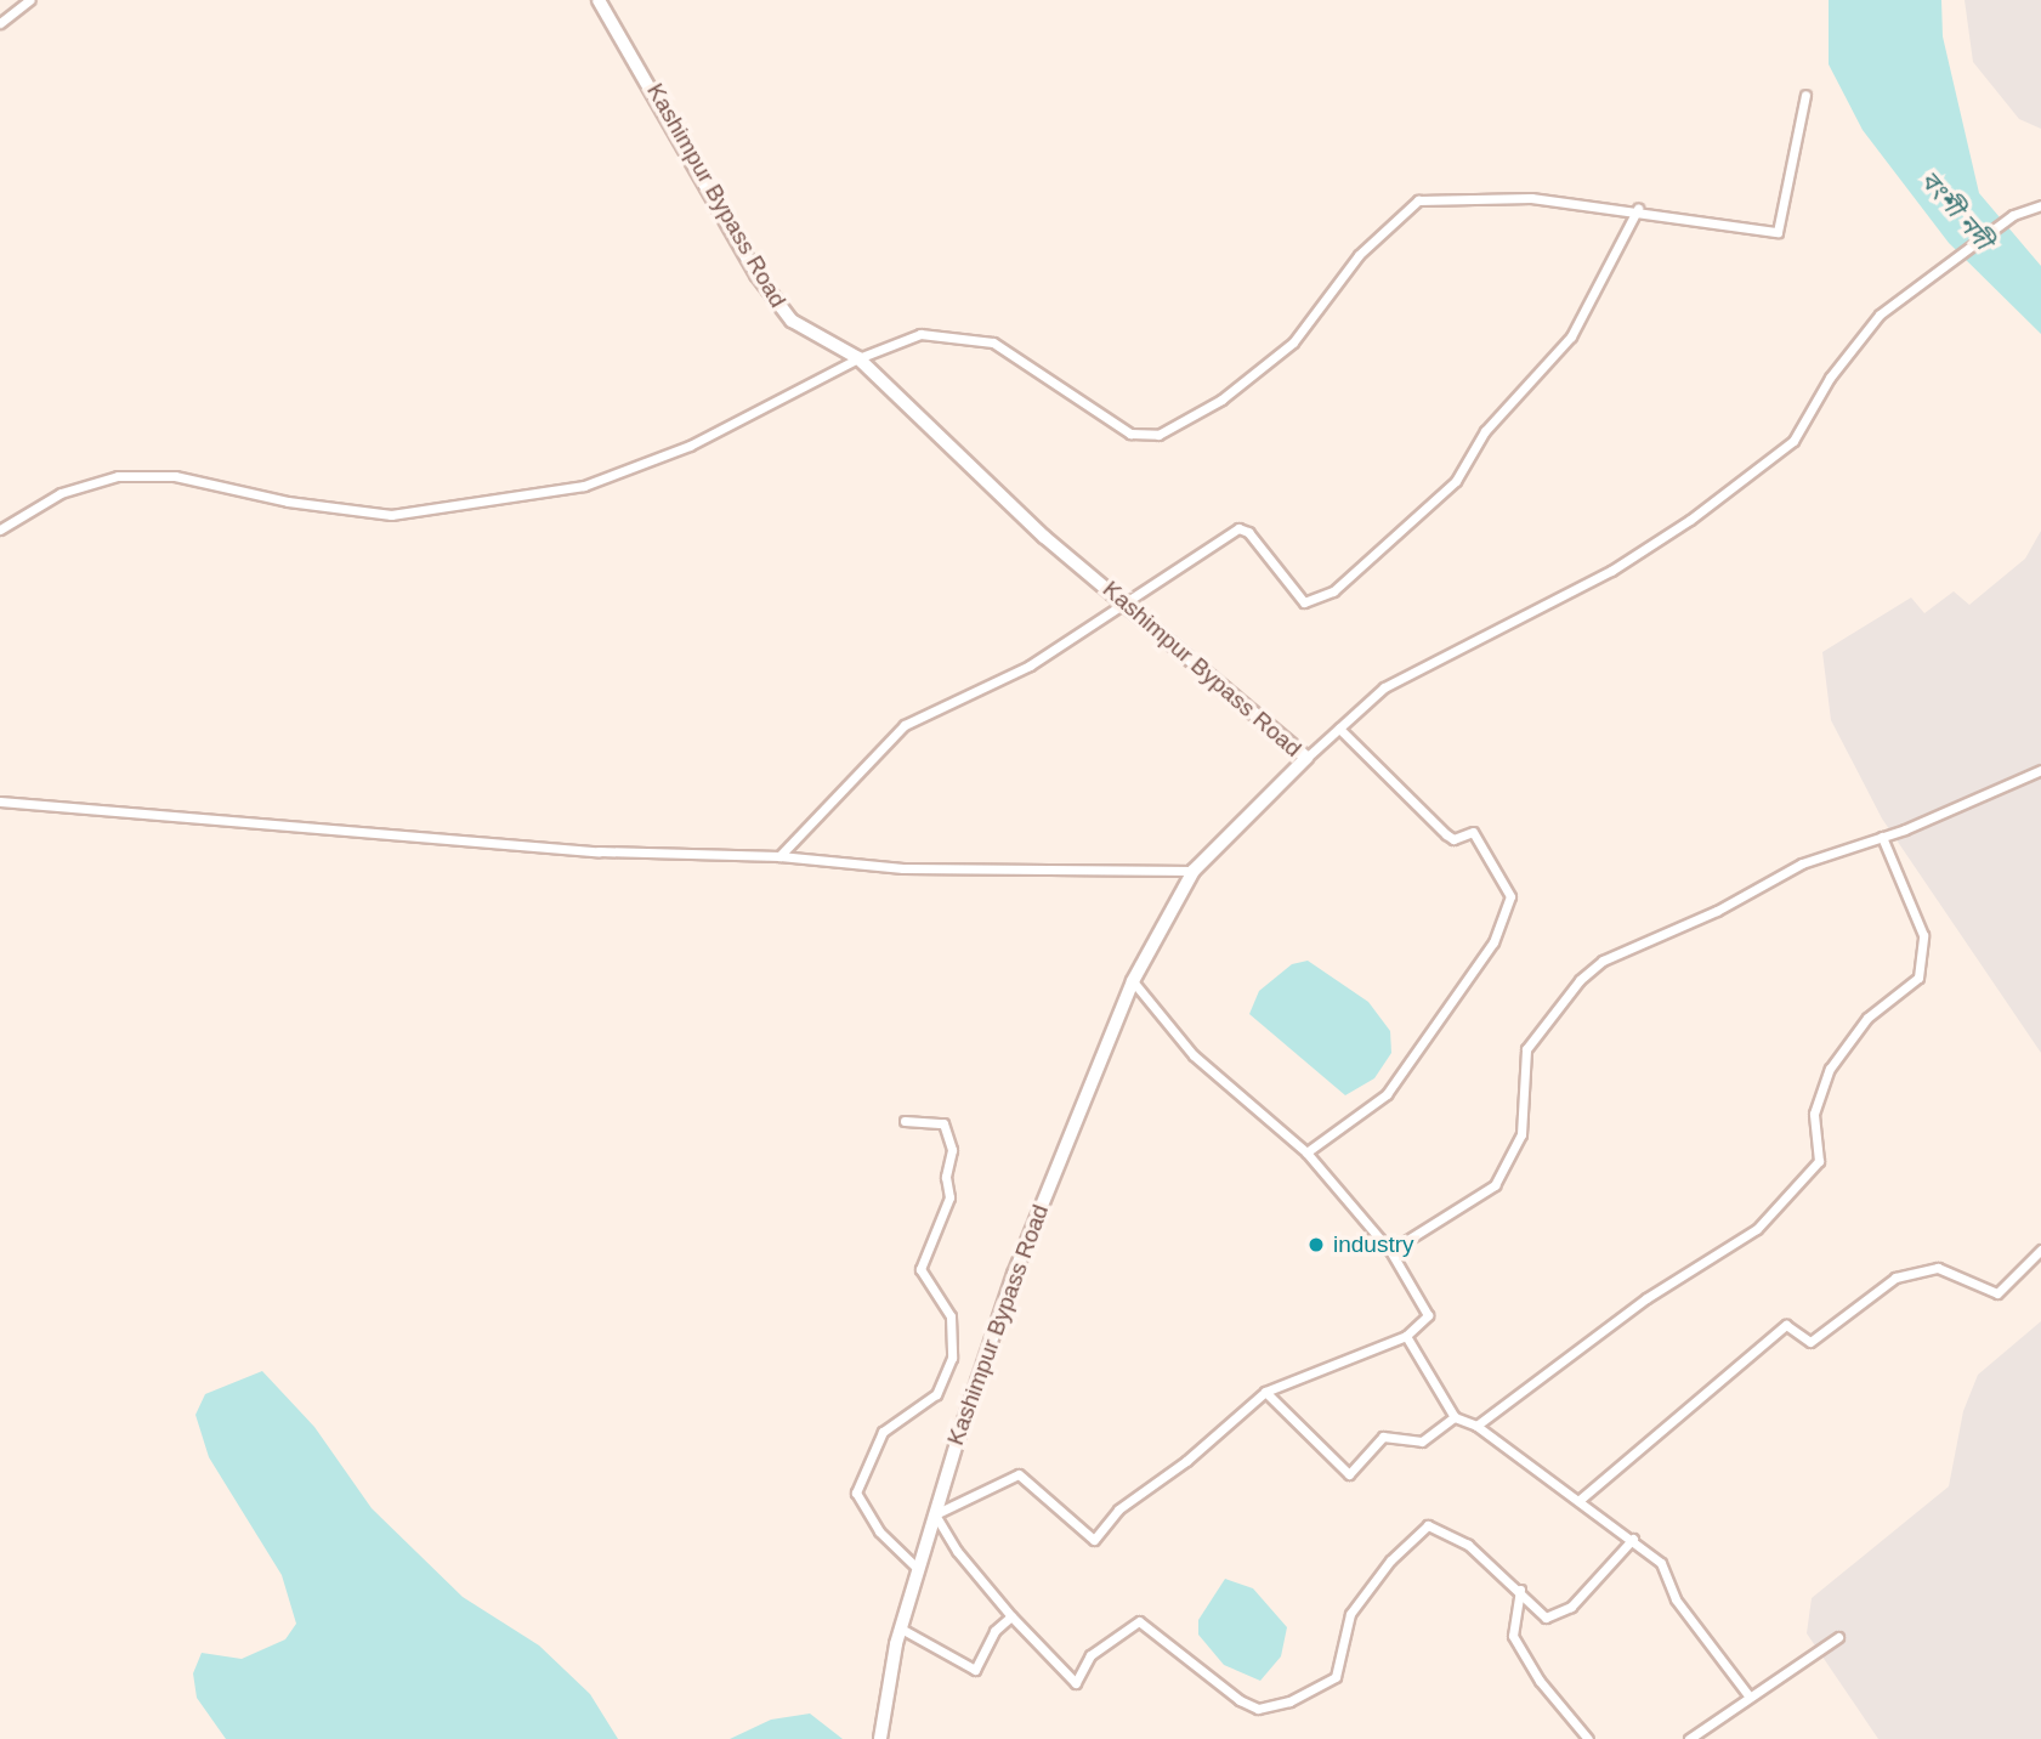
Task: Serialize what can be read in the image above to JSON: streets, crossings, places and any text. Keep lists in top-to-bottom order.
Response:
{
  "streets": {
    "main road": ["Kashimpur Bypass Road"]
  },
  "water": ["বংশী নদী"],
  "places": ["industry"]
}
